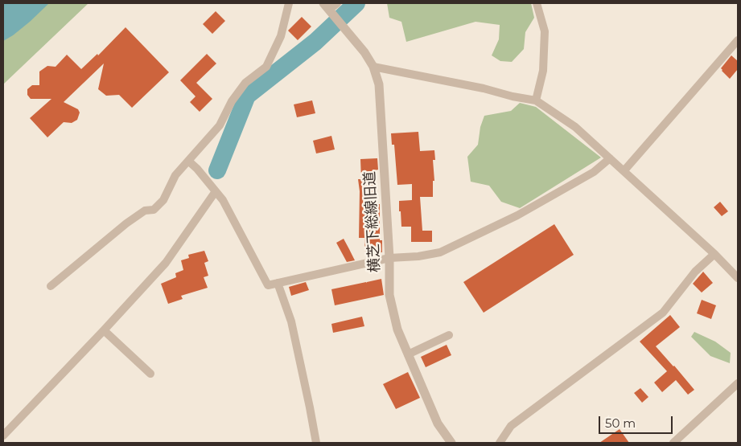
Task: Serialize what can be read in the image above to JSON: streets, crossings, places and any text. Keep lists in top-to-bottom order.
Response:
{
  "streets": {
    "street": ["横芝下総線旧道"]
  },
  "scale_bar": "50 m"
}
